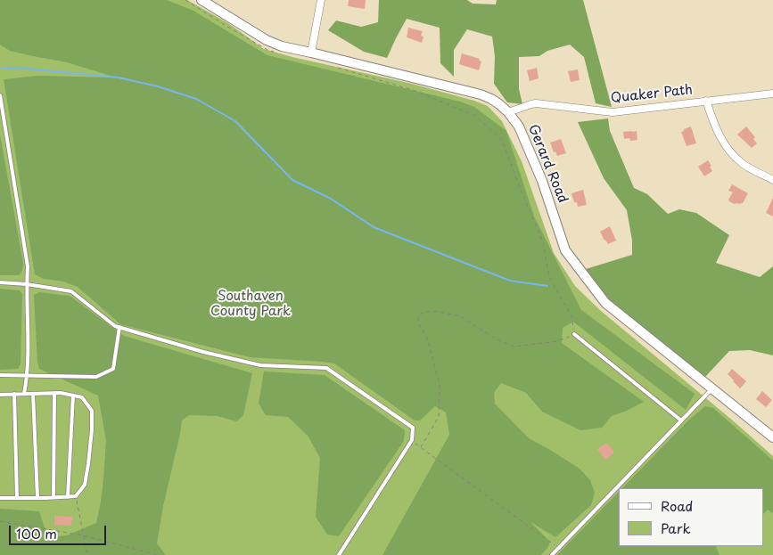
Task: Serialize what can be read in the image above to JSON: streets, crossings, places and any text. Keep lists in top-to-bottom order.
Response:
{
  "streets": {
    "street": ["Quaker Path", "Gerard Road"]
  },
  "crossings": [
    ["Quaker Path", "Gerard Road"]
  ],
  "parks": ["Southaven County Park"],
  "legend": ["Road", "Park"],
  "scale_bar": "100 m"
}
